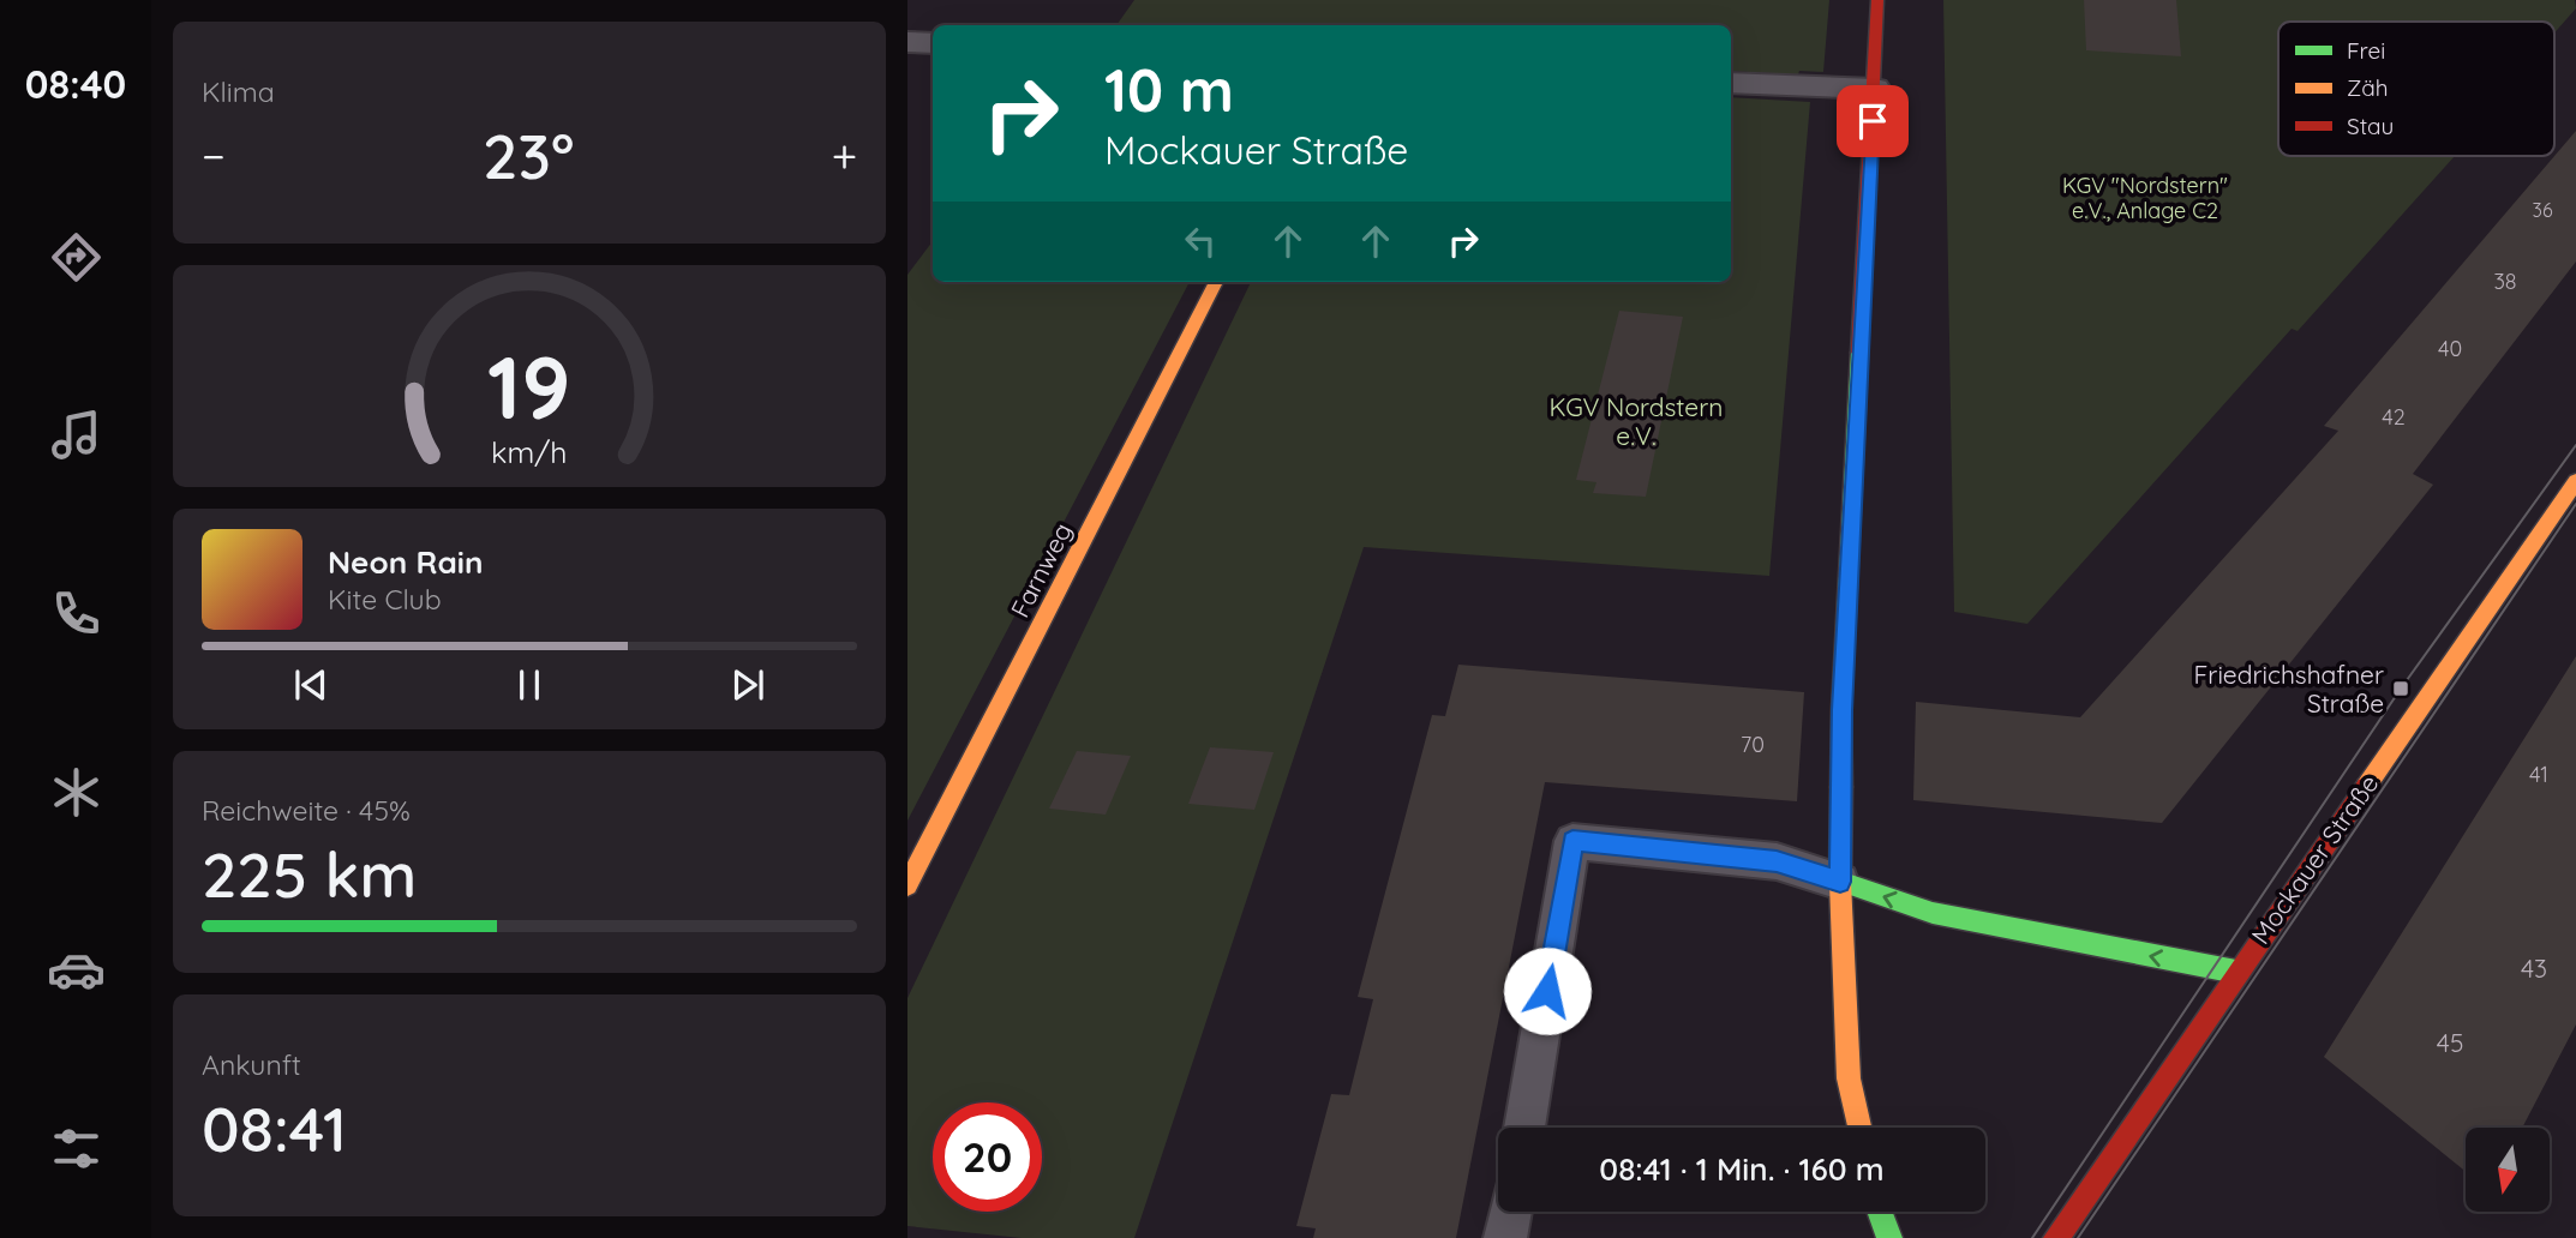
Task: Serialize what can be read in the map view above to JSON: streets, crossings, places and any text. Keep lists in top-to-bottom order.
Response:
{
  "streets": {
    "main road": ["Farnweg", "Mockauer Straße"]
  },
  "parks": ["KGV \"Nordstern\" e.V., Anlage C2", "KGV Nordstern e.V."],
  "places": {
    "transit": ["Friedrichshafner Straße"]
  },
  "house_numbers": [
    "36",
    "38",
    "40",
    "42",
    "70",
    "41",
    "43",
    "45"
  ],
  "legend": ["Frei", "Zäh", "Stau"],
  "north": "bottom",
  "page": {
    "tabs": "08:40",
    "tile": [
      "Klima",
      ["Reichweite · 45%", "225 km"],
      ["Ankunft", "08:41"]
    ],
    "turn": ["10 m", "Mockauer Straße"],
    "heat": ["−", "23°", "+"],
    "song": ["Neon Rain", "Kite Club"],
    "limit": "20",
    "trip": "08:41 · 1 Min. · 160 m",
    "gauge": ["19", "km/h"]
  }
}
